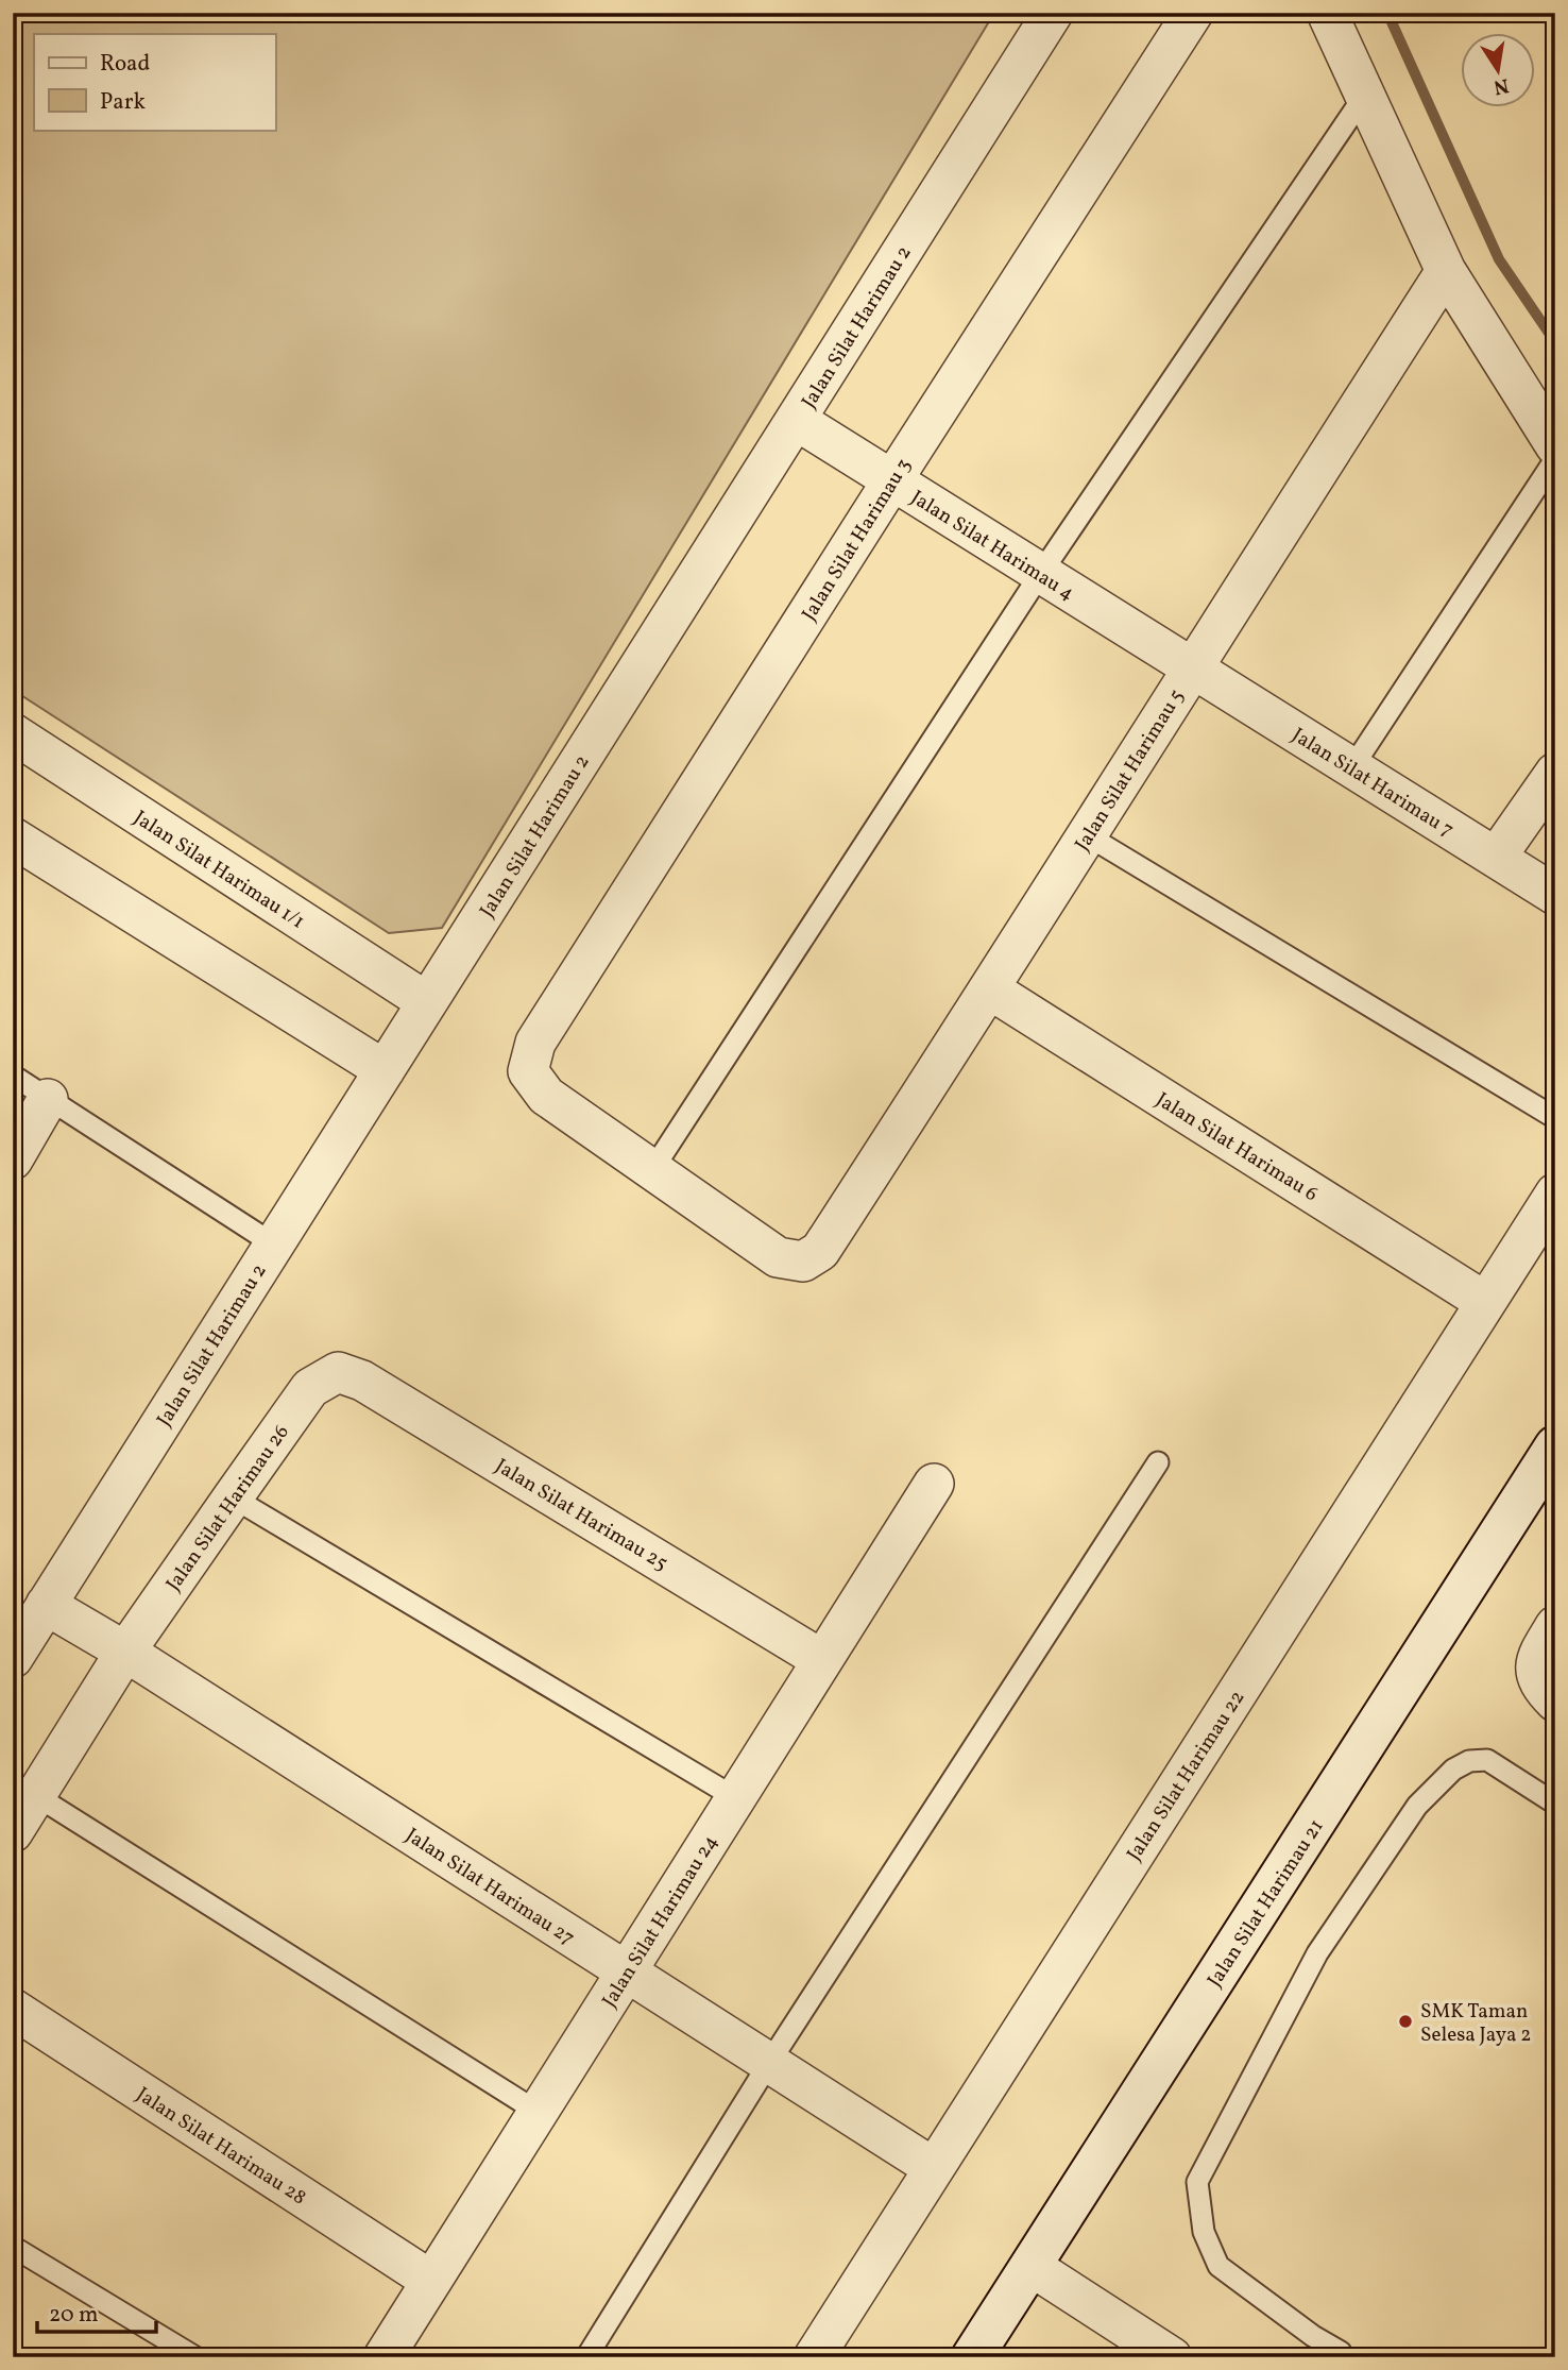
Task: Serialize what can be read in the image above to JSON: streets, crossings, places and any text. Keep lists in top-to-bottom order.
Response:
{
  "streets": {
    "street": [
      "Jalan Silat Harimau 2",
      "Jalan Silat Harimau 3",
      "Jalan Silat Harimau 4",
      "Jalan Silat Harimau 5",
      "Jalan Silat Harimau 7",
      "Jalan Silat Harimau 1/1",
      "Jalan Silat Harimau 6",
      "Jalan Silat Harimau 26",
      "Jalan Silat Harimau 25",
      "Jalan Silat Harimau 22",
      "Jalan Silat Harimau 27",
      "Jalan Silat Harimau 21",
      "Jalan Silat Harimau 24",
      "Jalan Silat Harimau 28"
    ]
  },
  "crossings": [
    ["Jalan Silat Harimau 2", "Jalan Silat Harimau 4"],
    ["Jalan Silat Harimau 2", "Jalan Silat Harimau 1/1"],
    ["Jalan Silat Harimau 2", "Jalan Silat Harimau 27"],
    ["Jalan Silat Harimau 3", "Jalan Silat Harimau 4"],
    ["Jalan Silat Harimau 3", "Jalan Silat Harimau 5"],
    ["Jalan Silat Harimau 4", "Jalan Silat Harimau 5"],
    ["Jalan Silat Harimau 4", "Jalan Silat Harimau 7"],
    ["Jalan Silat Harimau 5", "Jalan Silat Harimau 7"],
    ["Jalan Silat Harimau 5", "Jalan Silat Harimau 6"],
    ["Jalan Silat Harimau 6", "Jalan Silat Harimau 22"],
    ["Jalan Silat Harimau 26", "Jalan Silat Harimau 25"],
    ["Jalan Silat Harimau 26", "Jalan Silat Harimau 27"],
    ["Jalan Silat Harimau 25", "Jalan Silat Harimau 24"],
    ["Jalan Silat Harimau 22", "Jalan Silat Harimau 27"],
    ["Jalan Silat Harimau 27", "Jalan Silat Harimau 24"],
    ["Jalan Silat Harimau 24", "Jalan Silat Harimau 28"]
  ],
  "places": ["SMK Taman Selesa Jaya 2"],
  "legend": ["Road", "Park"],
  "scale_bar": "20 m",
  "north": "bottom"
}
